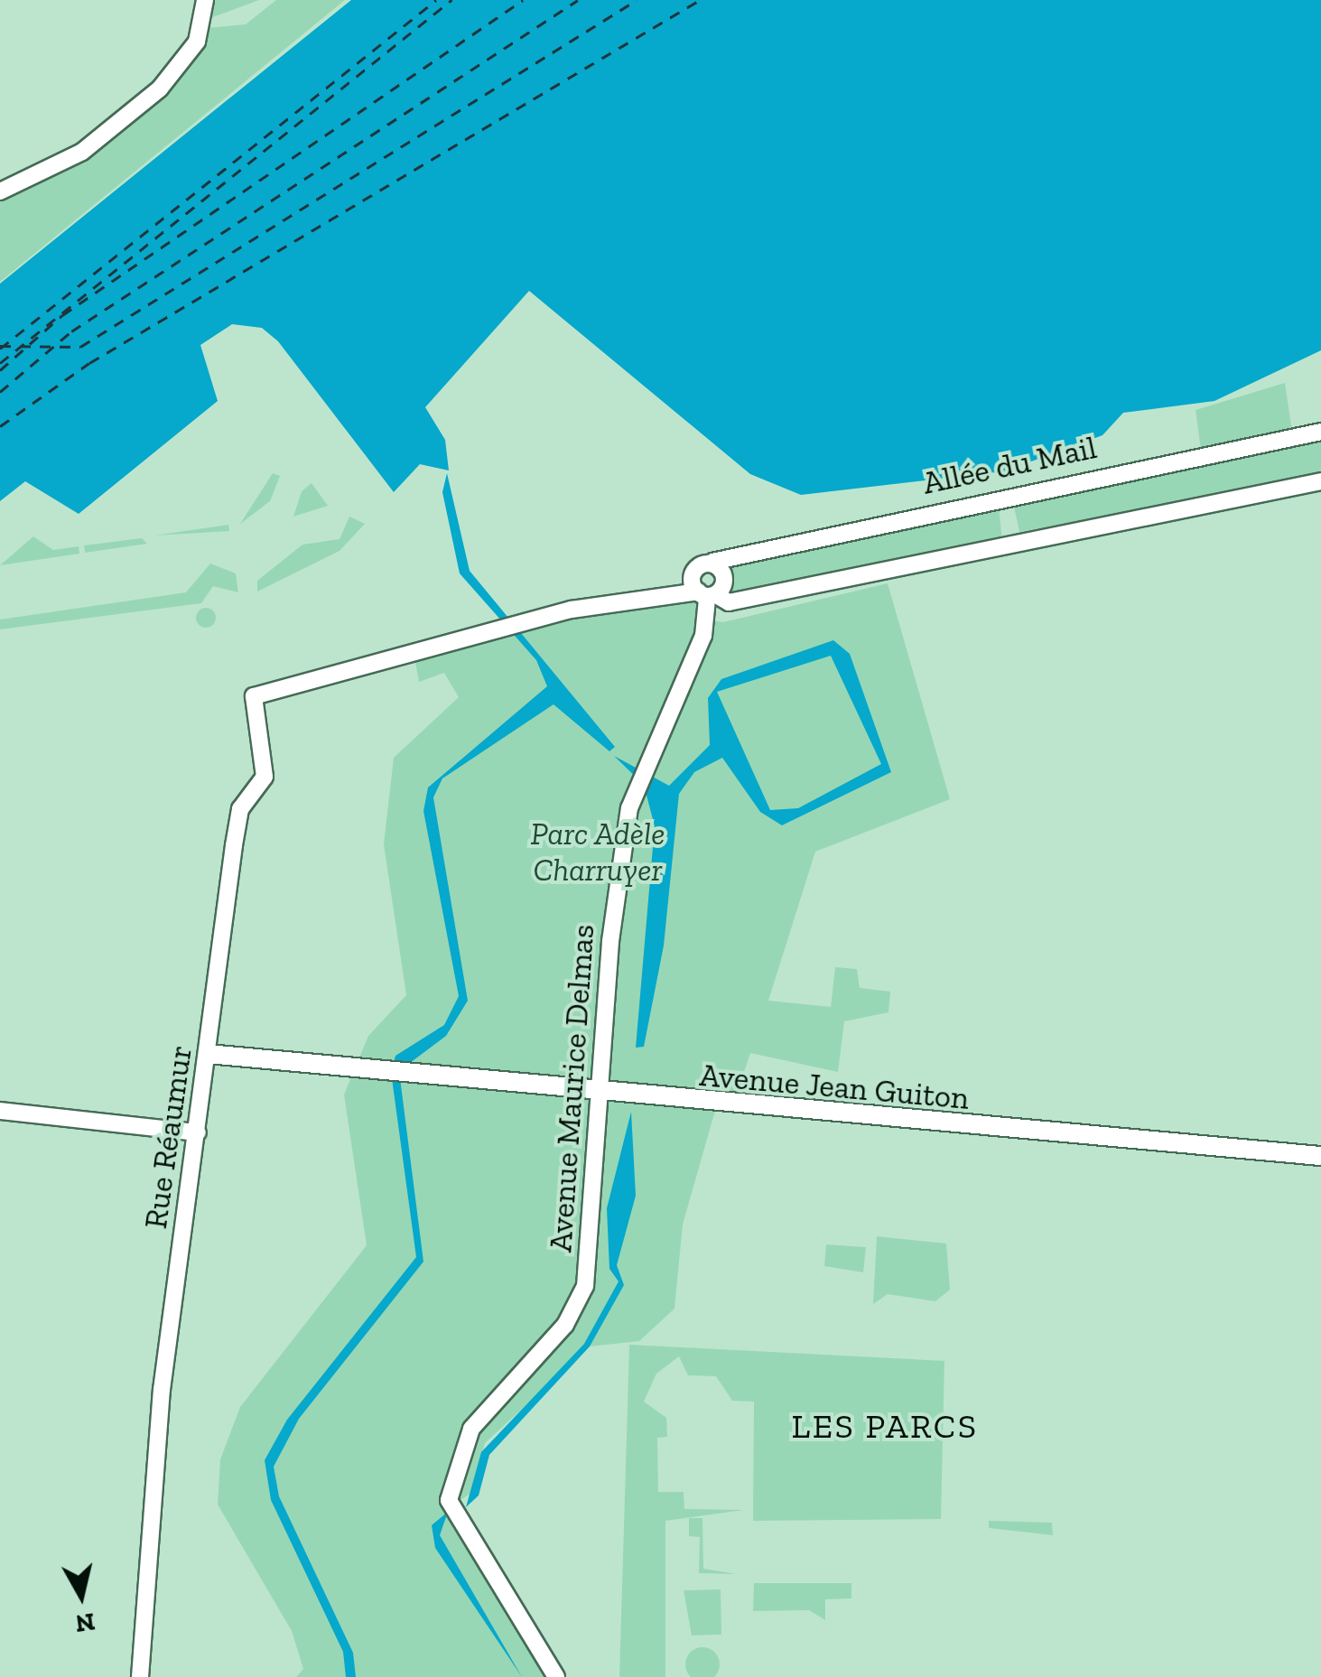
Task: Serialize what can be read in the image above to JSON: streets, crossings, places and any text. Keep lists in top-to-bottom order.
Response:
{
  "streets": {
    "main road": ["Avenue Jean Guiton"],
    "street": ["Allée du Mail", "Avenue Maurice Delmas", "Rue Réaumur"]
  },
  "crossings": [
    ["Avenue Jean Guiton", "Avenue Maurice Delmas"],
    ["Avenue Jean Guiton", "Rue Réaumur"],
    ["Avenue Maurice Delmas", "Rue Réaumur"]
  ],
  "districts": ["LES PARCS"],
  "parks": ["Parc Adèle Charruyer"],
  "north": "bottom"
}
